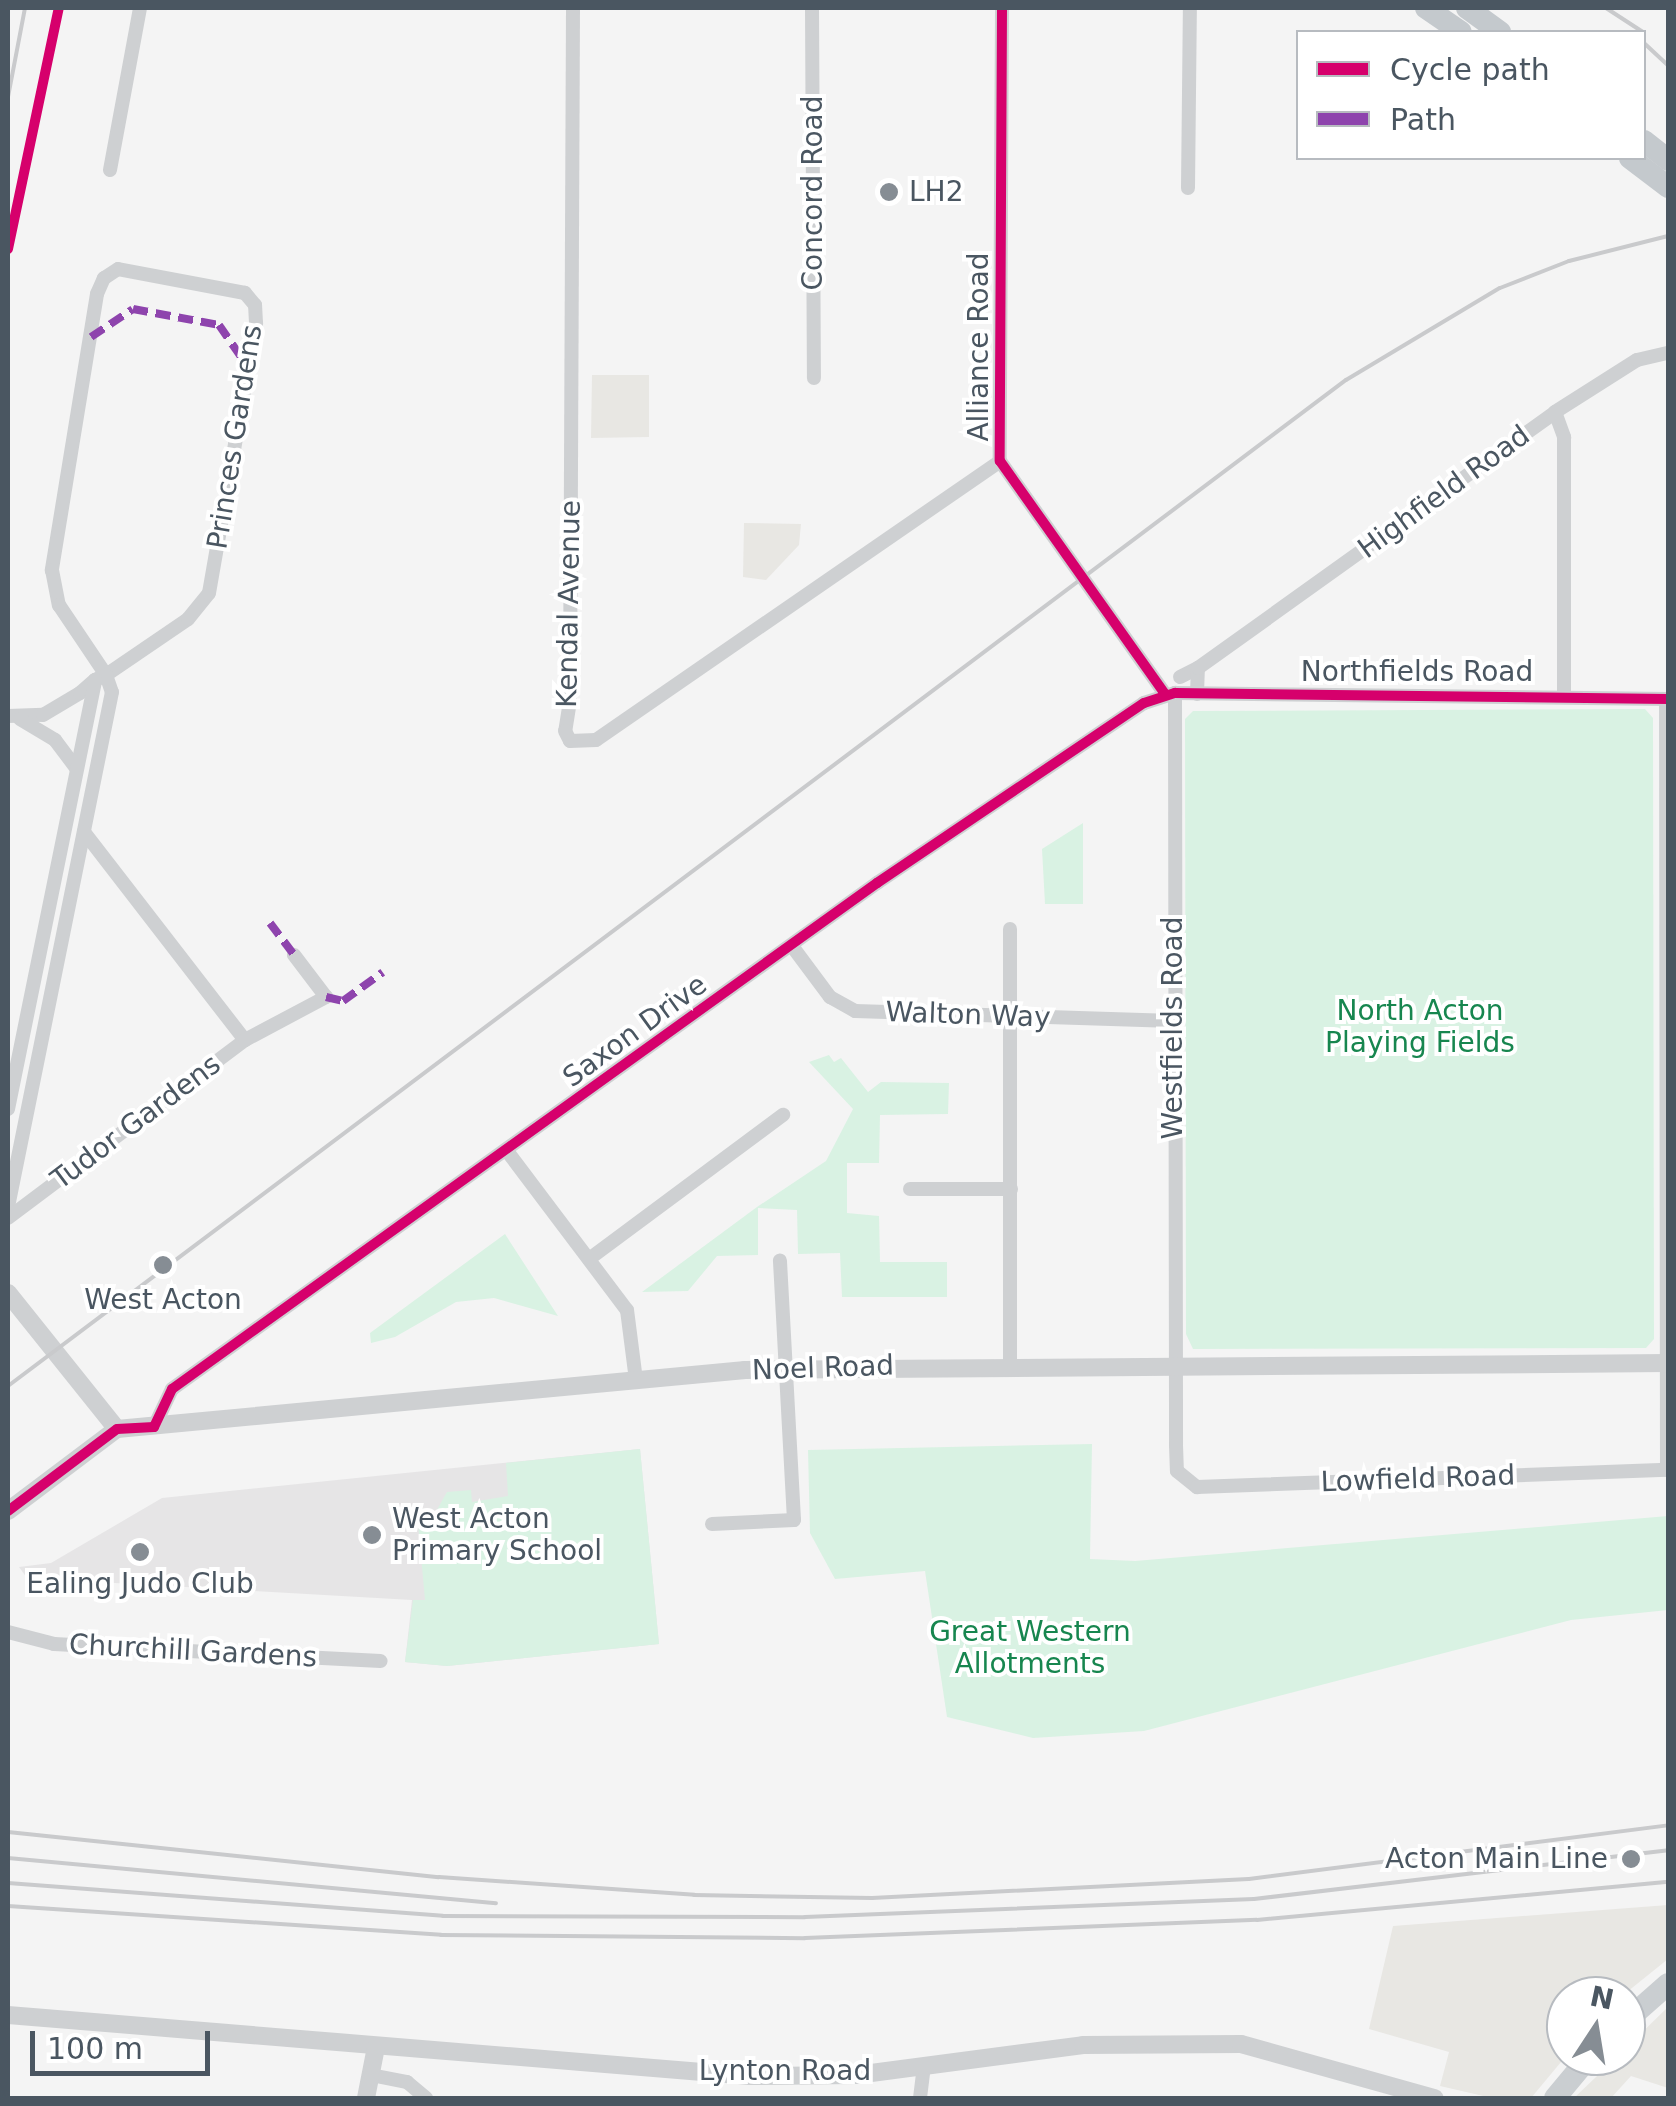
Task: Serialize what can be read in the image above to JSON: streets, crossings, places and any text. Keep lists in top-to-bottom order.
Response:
{
  "streets": {
    "street": [
      "Concord Road",
      "Alliance Road",
      "Princes Gardens",
      "Highfield Road",
      "Kendal Avenue",
      "Northfields Road",
      "Walton Way",
      "Westfields Road",
      "Saxon Drive",
      "Tudor Gardens",
      "Noel Road",
      "Lowfield Road",
      "Churchill Gardens",
      "Lynton Road"
    ]
  },
  "crossings": [
    ["Alliance Road", "Kendal Avenue"],
    ["Alliance Road", "Northfields Road"],
    ["Alliance Road", "Westfields Road"],
    ["Alliance Road", "Saxon Drive"],
    ["Highfield Road", "Northfields Road"],
    ["Northfields Road", "Westfields Road"],
    ["Northfields Road", "Saxon Drive"],
    ["Northfields Road", "Lowfield Road"],
    ["Walton Way", "Westfields Road"],
    ["Walton Way", "Saxon Drive"],
    ["Westfields Road", "Saxon Drive"],
    ["Westfields Road", "Noel Road"],
    ["Westfields Road", "Lowfield Road"],
    ["Saxon Drive", "Noel Road"],
    ["Noel Road", "Lowfield Road"]
  ],
  "parks": ["North Acton Playing Fields", "Great Western Allotments"],
  "places": [
    "LH2",
    "West Acton",
    "West Acton Primary School",
    "Ealing Judo Club",
    "Acton Main Line"
  ],
  "legend": ["Cycle path", "Path"],
  "scale_bar": "100 m",
  "north": "top"
}
